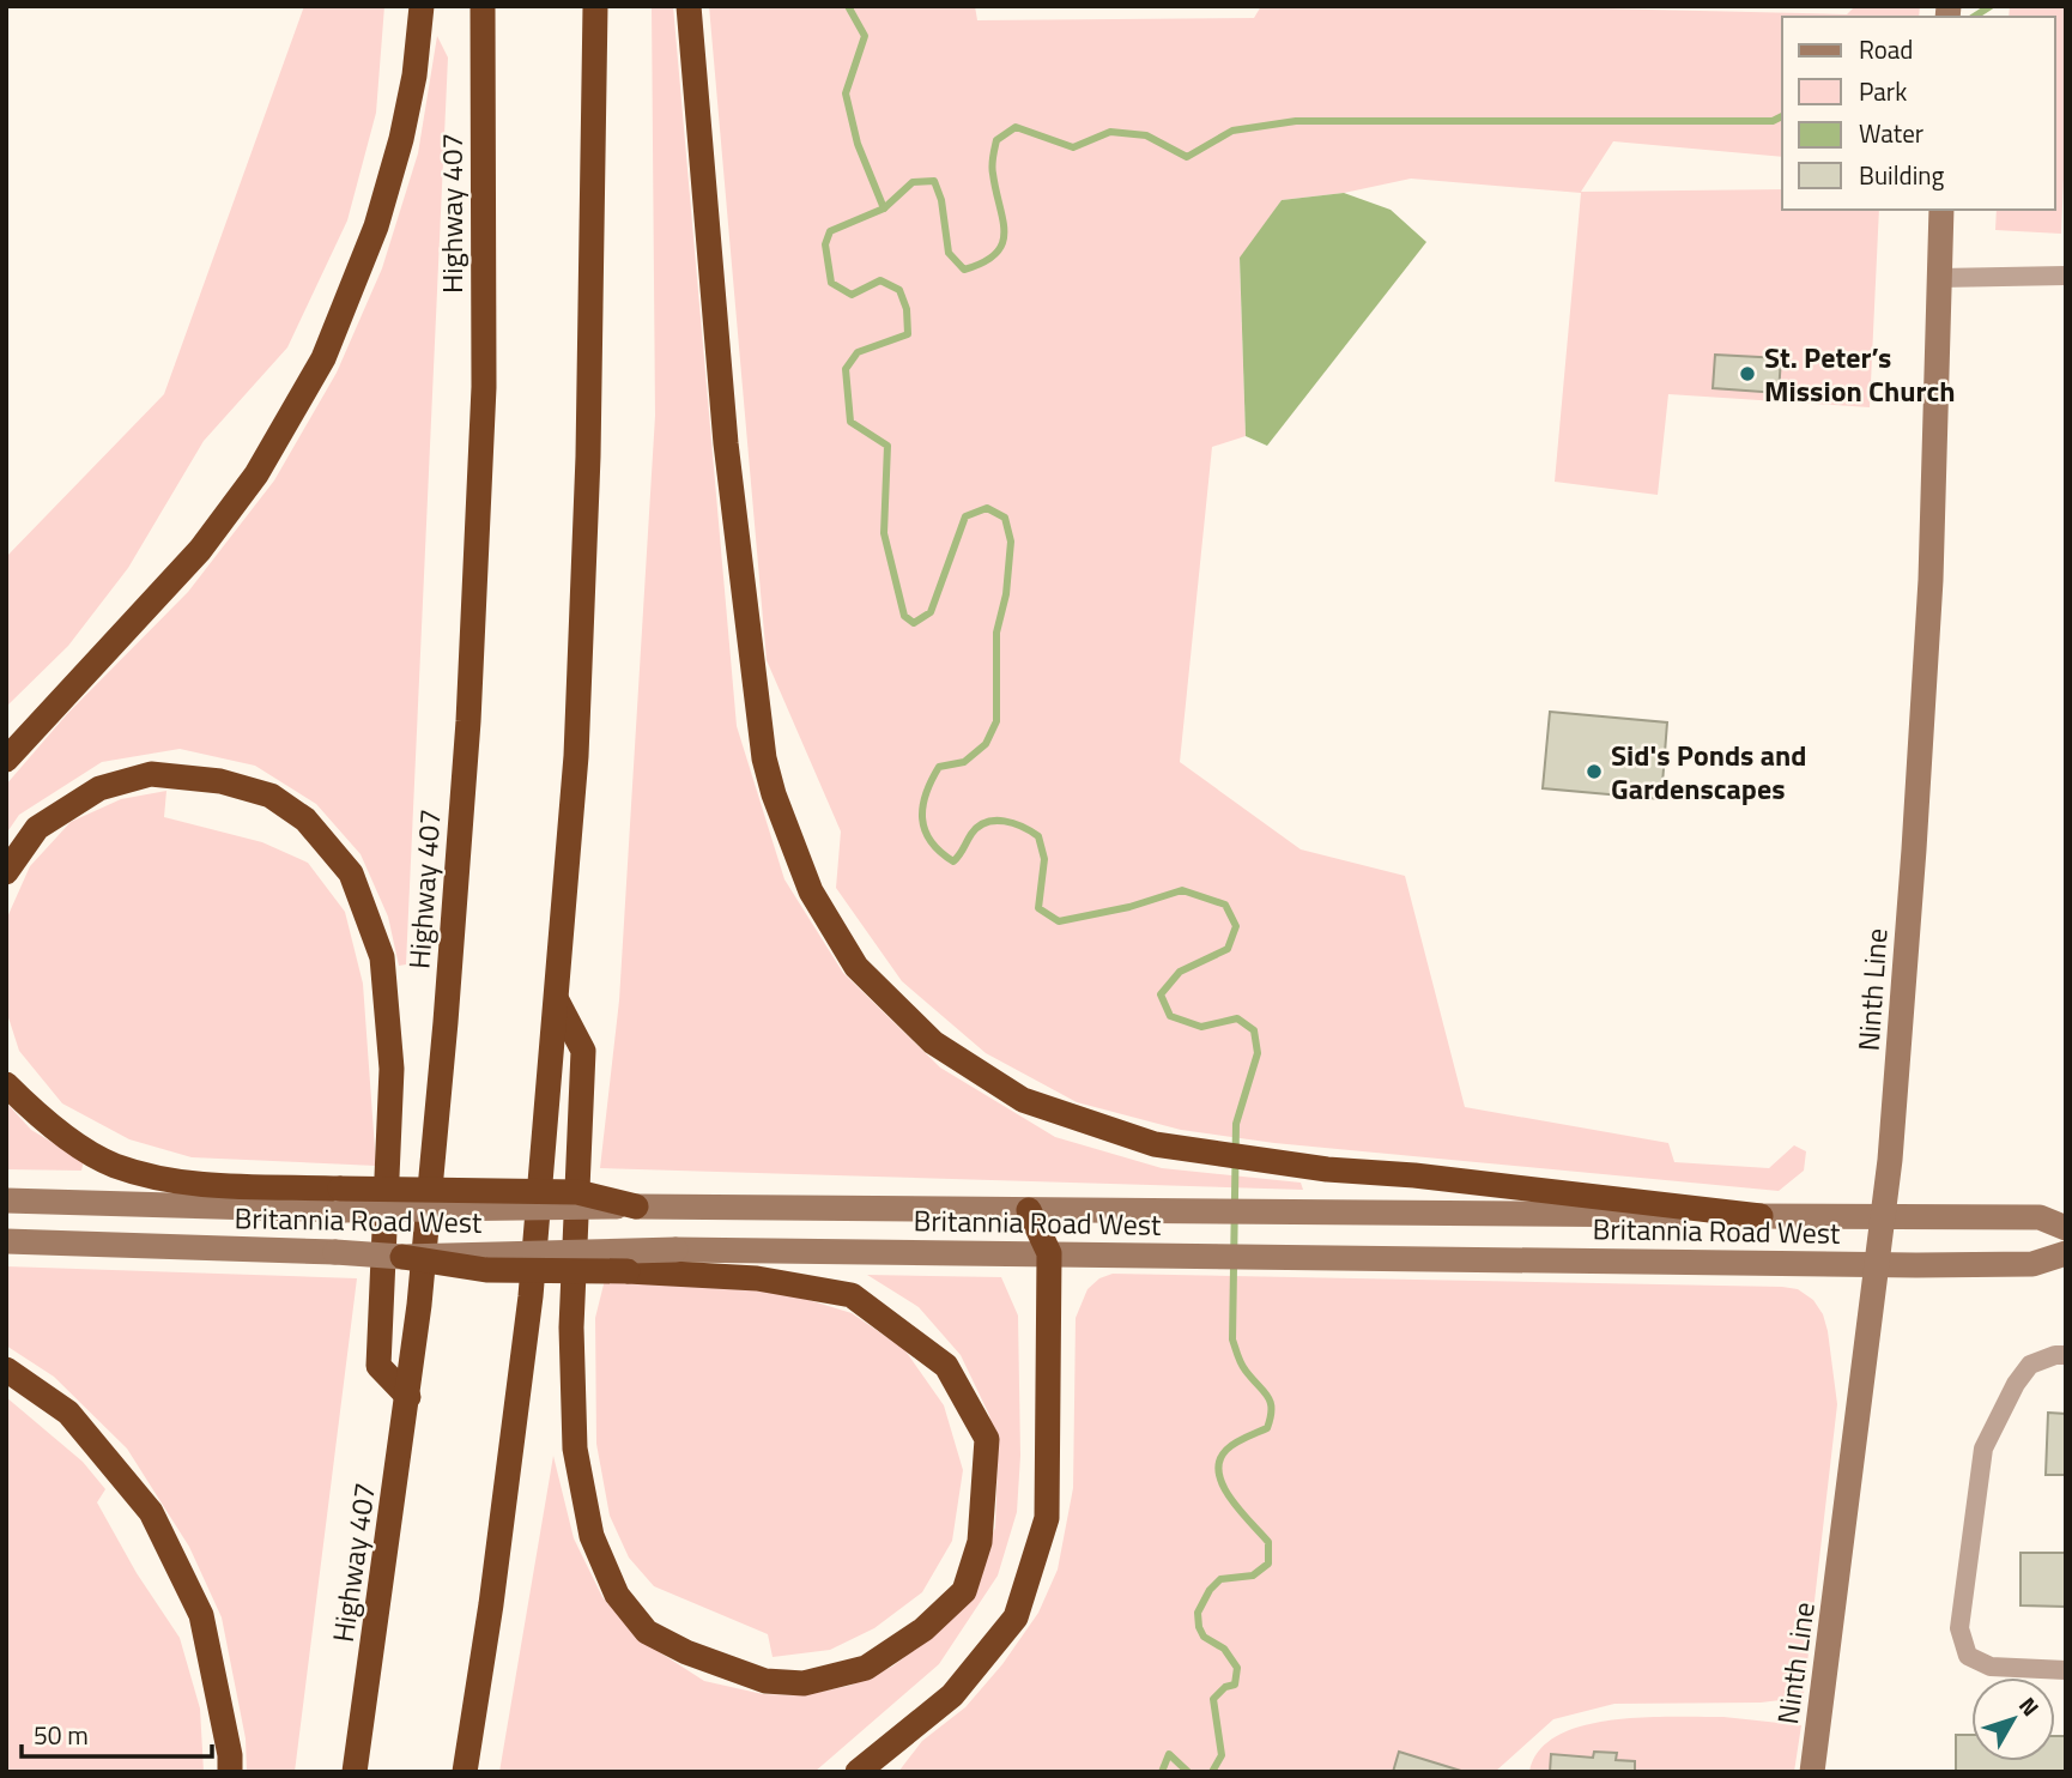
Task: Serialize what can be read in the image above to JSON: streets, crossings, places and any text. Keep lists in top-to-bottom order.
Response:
{
  "streets": {
    "highway": ["Highway 407"],
    "main road": ["Ninth Line", "Britannia Road West"]
  },
  "crossings": [
    ["Ninth Line", "Britannia Road West"]
  ],
  "places": ["St. Peter’s Mission Church", "Sid's Ponds and Gardenscapes"],
  "legend": [
    "Road",
    "Park",
    "Water",
    "Building"
  ],
  "scale_bar": "50 m",
  "north": "top right"
}
